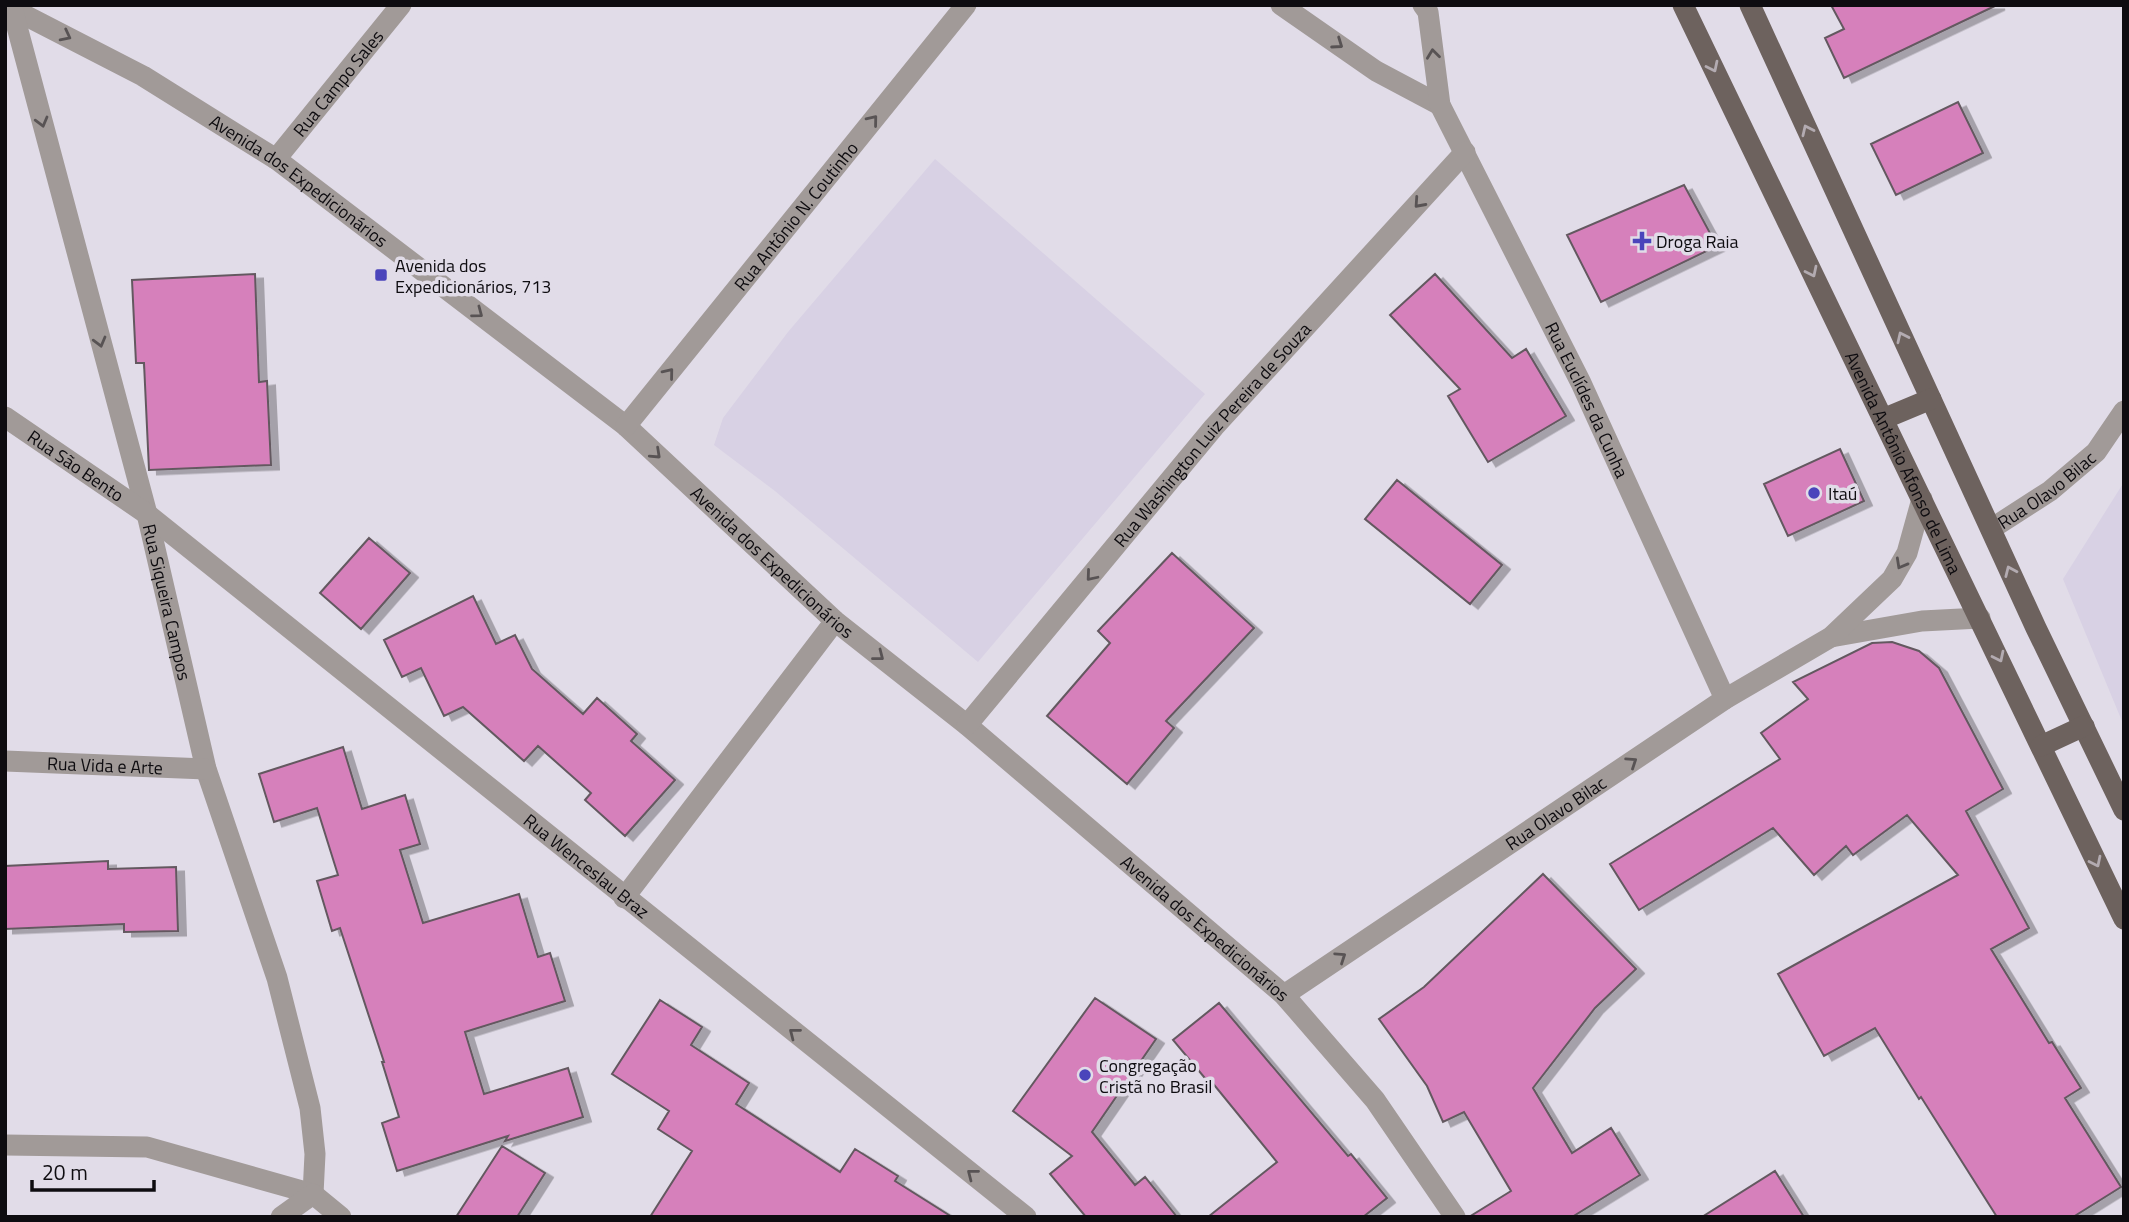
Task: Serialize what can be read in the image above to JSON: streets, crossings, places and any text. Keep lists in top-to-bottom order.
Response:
{
  "streets": {
    "main road": ["Avenida Antônio Afonso de Lima"],
    "street": [
      "Rua Campo Sales",
      "Avenida dos Expedicionários",
      "Rua Antônio N. Coutinho",
      "Rua Euclídes da Cunha",
      "Rua Washington Luiz Pereira de Souza",
      "Rua São Bento",
      "Rua Olavo Bilac",
      "Rua Siqueira Campos",
      "Rua Vida e Arte",
      "Rua Wenceslau Braz"
    ]
  },
  "crossings": [
    ["Rua Campo Sales", "Avenida dos Expedicionários"],
    ["Avenida dos Expedicionários", "Rua Antônio N. Coutinho"],
    ["Avenida dos Expedicionários", "Rua Washington Luiz Pereira de Souza"],
    ["Avenida dos Expedicionários", "Rua Olavo Bilac"],
    ["Avenida dos Expedicionários", "Rua Siqueira Campos"],
    ["Rua Euclídes da Cunha", "Rua Washington Luiz Pereira de Souza"],
    ["Rua Euclídes da Cunha", "Rua Olavo Bilac"],
    ["Avenida Antônio Afonso de Lima", "Rua Olavo Bilac"],
    ["Rua São Bento", "Rua Siqueira Campos"],
    ["Rua São Bento", "Rua Wenceslau Braz"],
    ["Rua Siqueira Campos", "Rua Vida e Arte"],
    ["Rua Siqueira Campos", "Rua Wenceslau Braz"]
  ],
  "one_way": [
    "Avenida dos Expedicionários",
    "Rua Antônio N. Coutinho",
    "Rua Washington Luiz Pereira de Souza",
    "Rua Siqueira Campos",
    "Rua Wenceslau Braz"
  ],
  "places": {
    "health": ["Droga Raia"],
    "transit": ["Avenida dos Expedicionários, 713"],
    "other": ["Itaú", "Congregação Cristã no Brasil"]
  },
  "scale_bar": "20 m"
}
